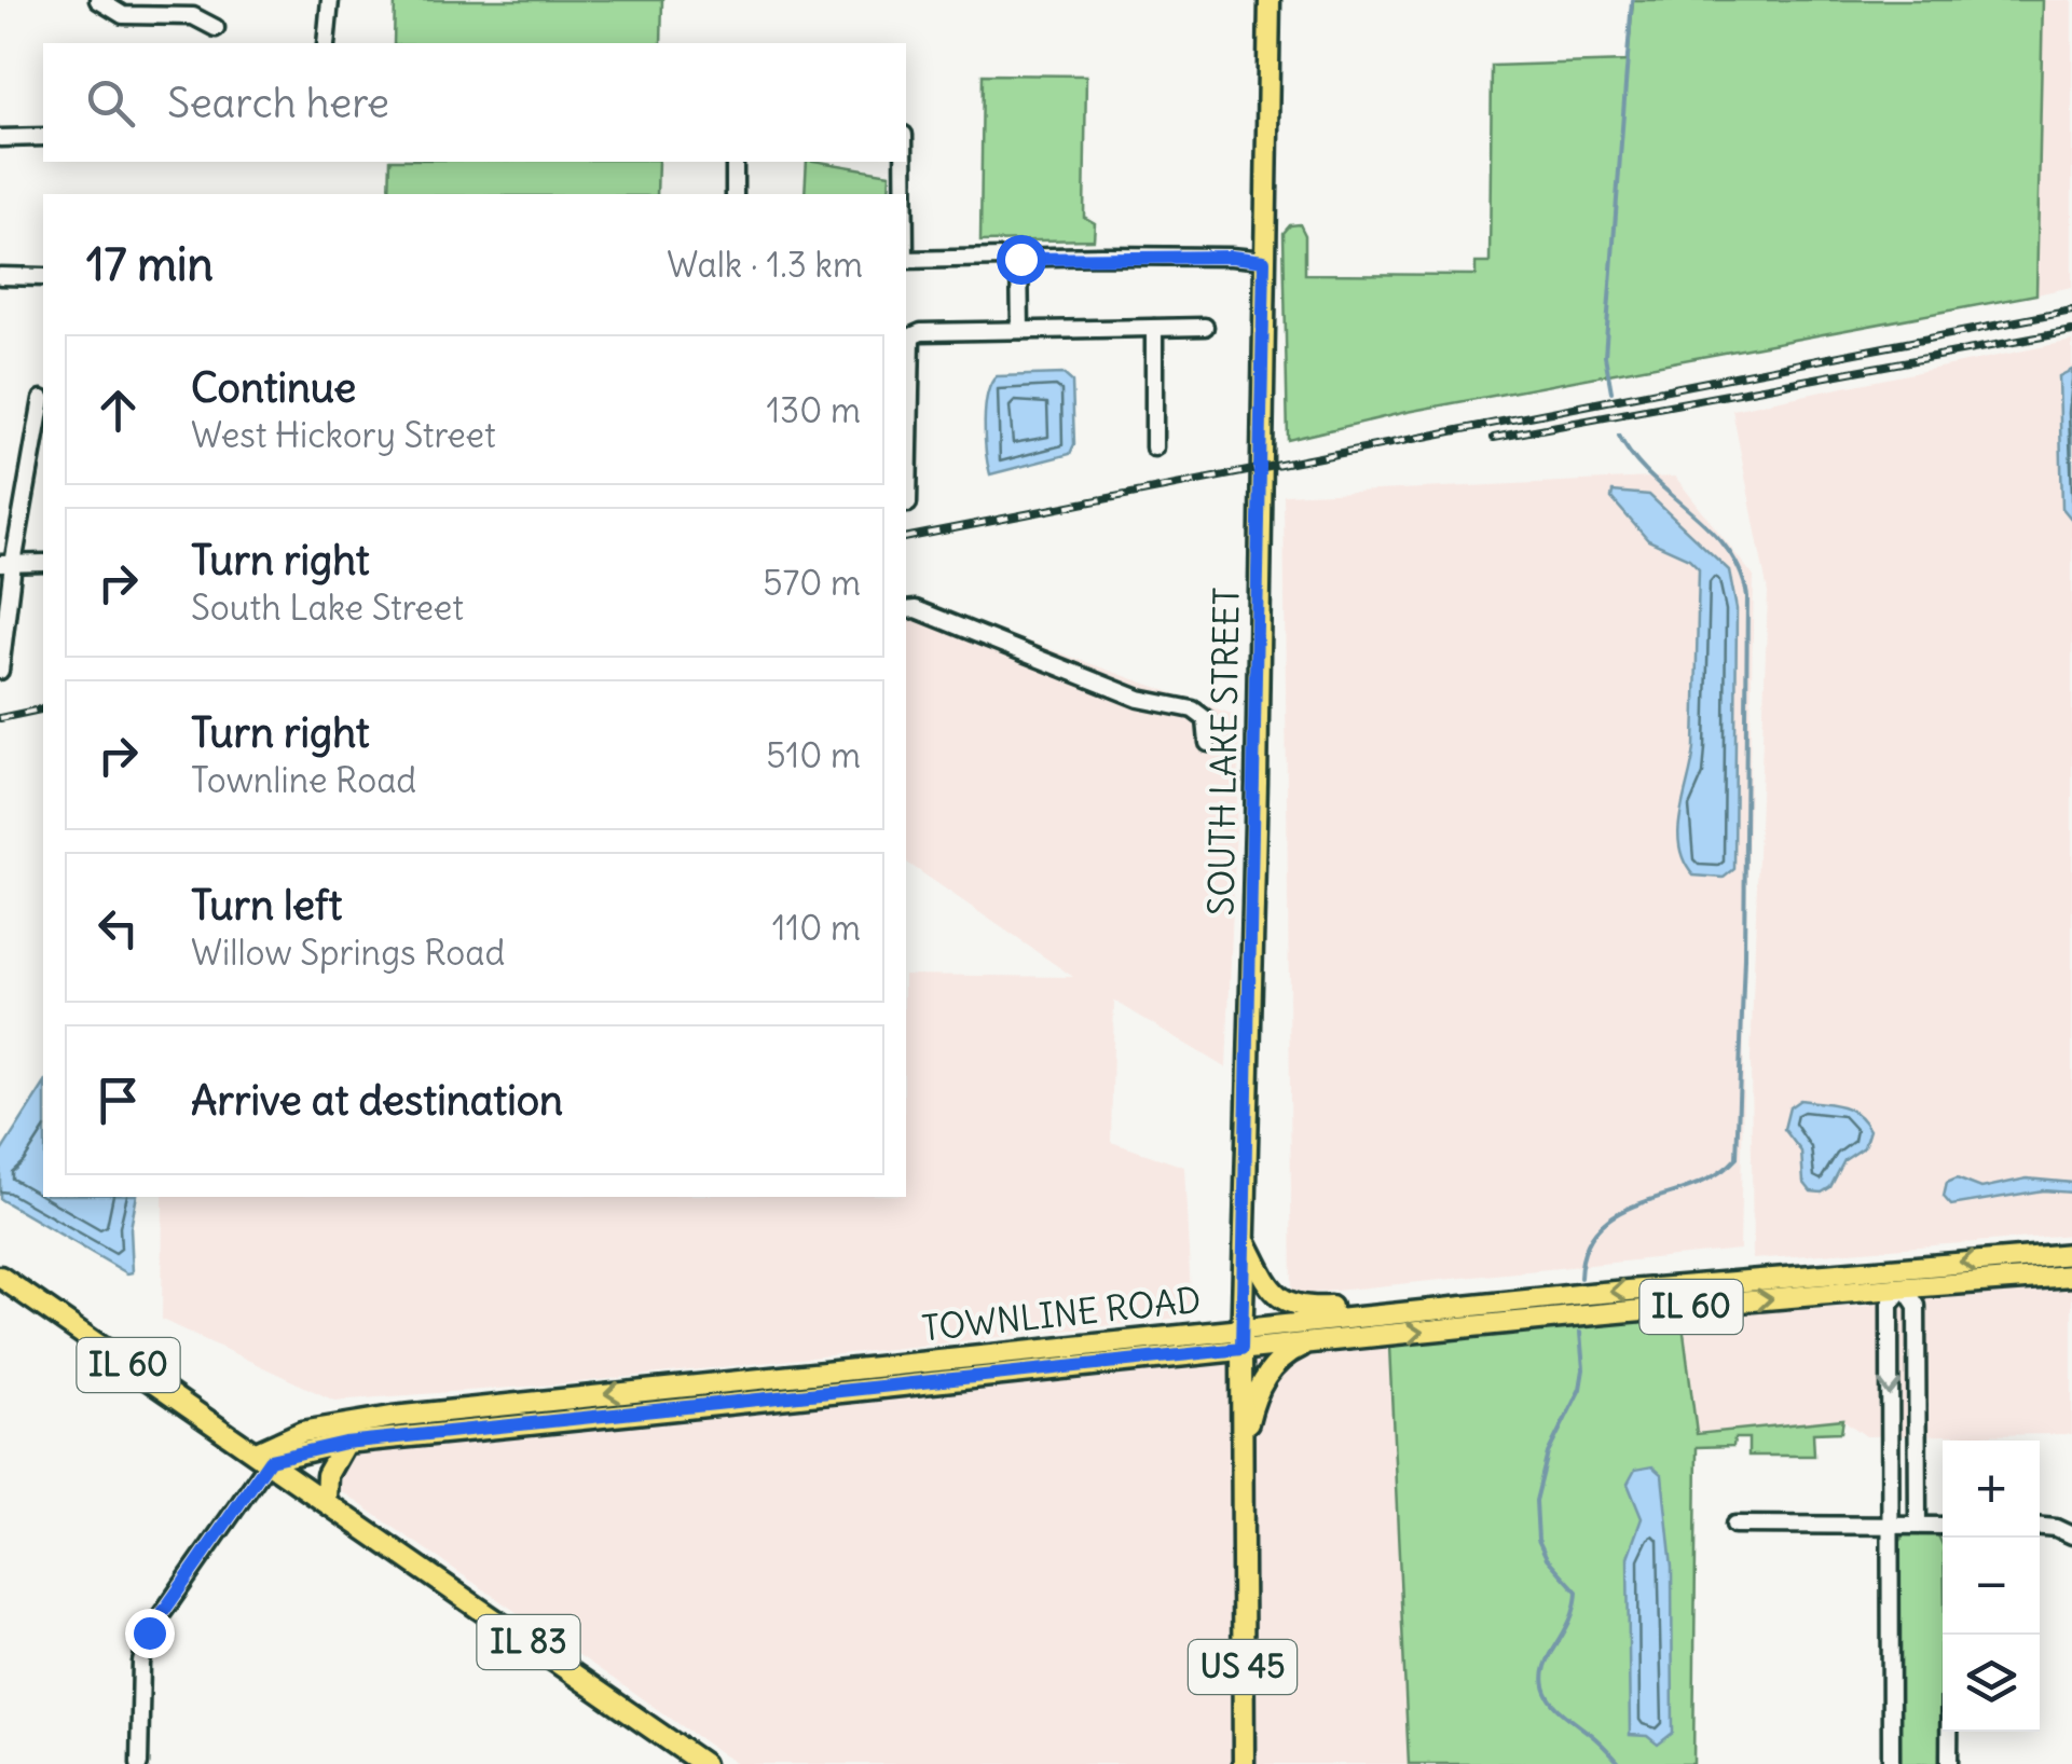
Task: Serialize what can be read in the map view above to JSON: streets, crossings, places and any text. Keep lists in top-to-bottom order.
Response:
{
  "streets": {
    "main road": [
      "SOUTH LAKE STREET",
      "IL 60",
      "TOWNLINE ROAD",
      "IL 83",
      "US 45"
    ]
  },
  "crossings": [
    ["SOUTH LAKE STREET", "TOWNLINE ROAD"],
    ["IL 60", "TOWNLINE ROAD"],
    ["IL 60", "IL 83"],
    ["TOWNLINE ROAD", "IL 83"]
  ],
  "page": {
    "search": "Search here",
    "heading": ["17 min", "Walk · 1.3 km"],
    "list": [
      ["Continue", "West Hickory Street", "130 m"],
      ["Turn right", "South Lake Street", "570 m"],
      ["Turn right", "Townline Road", "510 m"],
      ["Turn left", "Willow Springs Road", "110 m"],
      "Arrive at destination"
    ],
    "map_buttons": ["+", "−"]
  }
}
